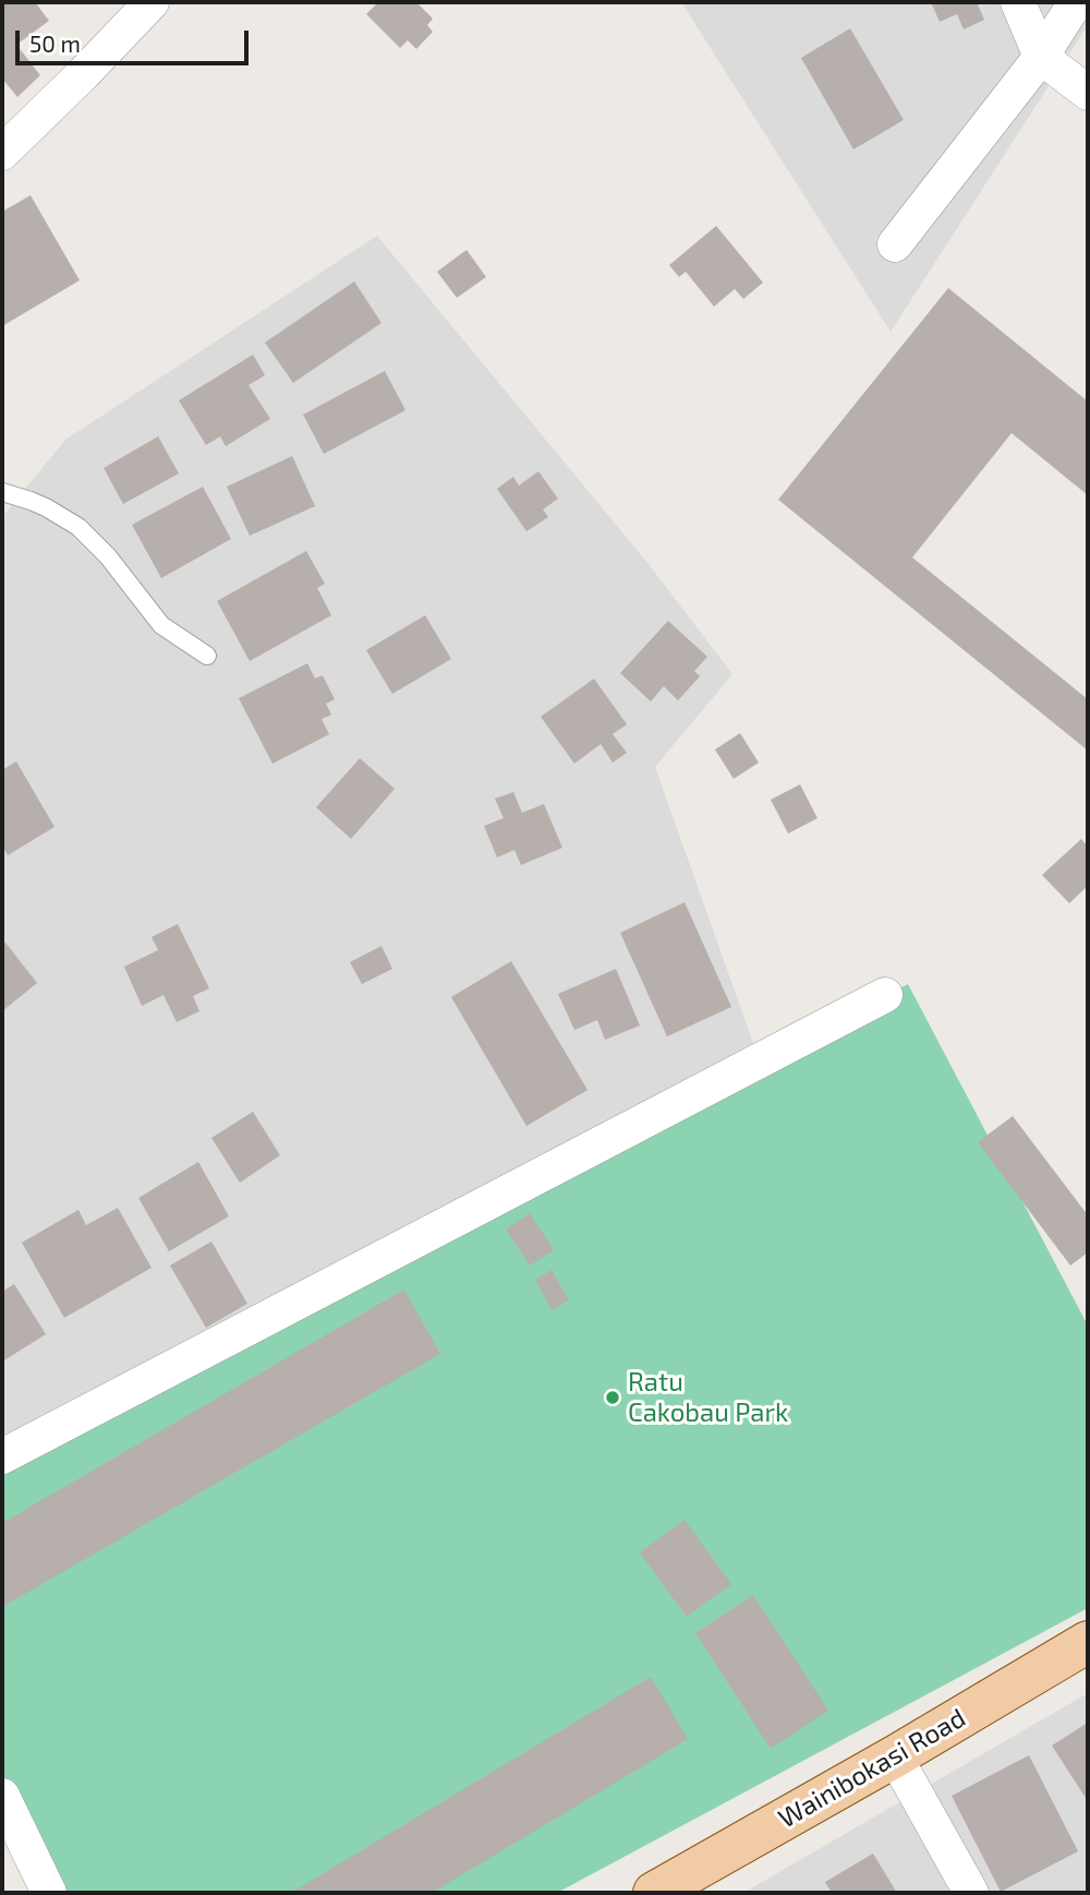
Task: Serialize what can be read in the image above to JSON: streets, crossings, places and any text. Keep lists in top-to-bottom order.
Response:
{
  "streets": {
    "main road": ["Wainibokasi Road"]
  },
  "places": ["Ratu Cakobau Park"],
  "scale_bar": "50 m"
}
